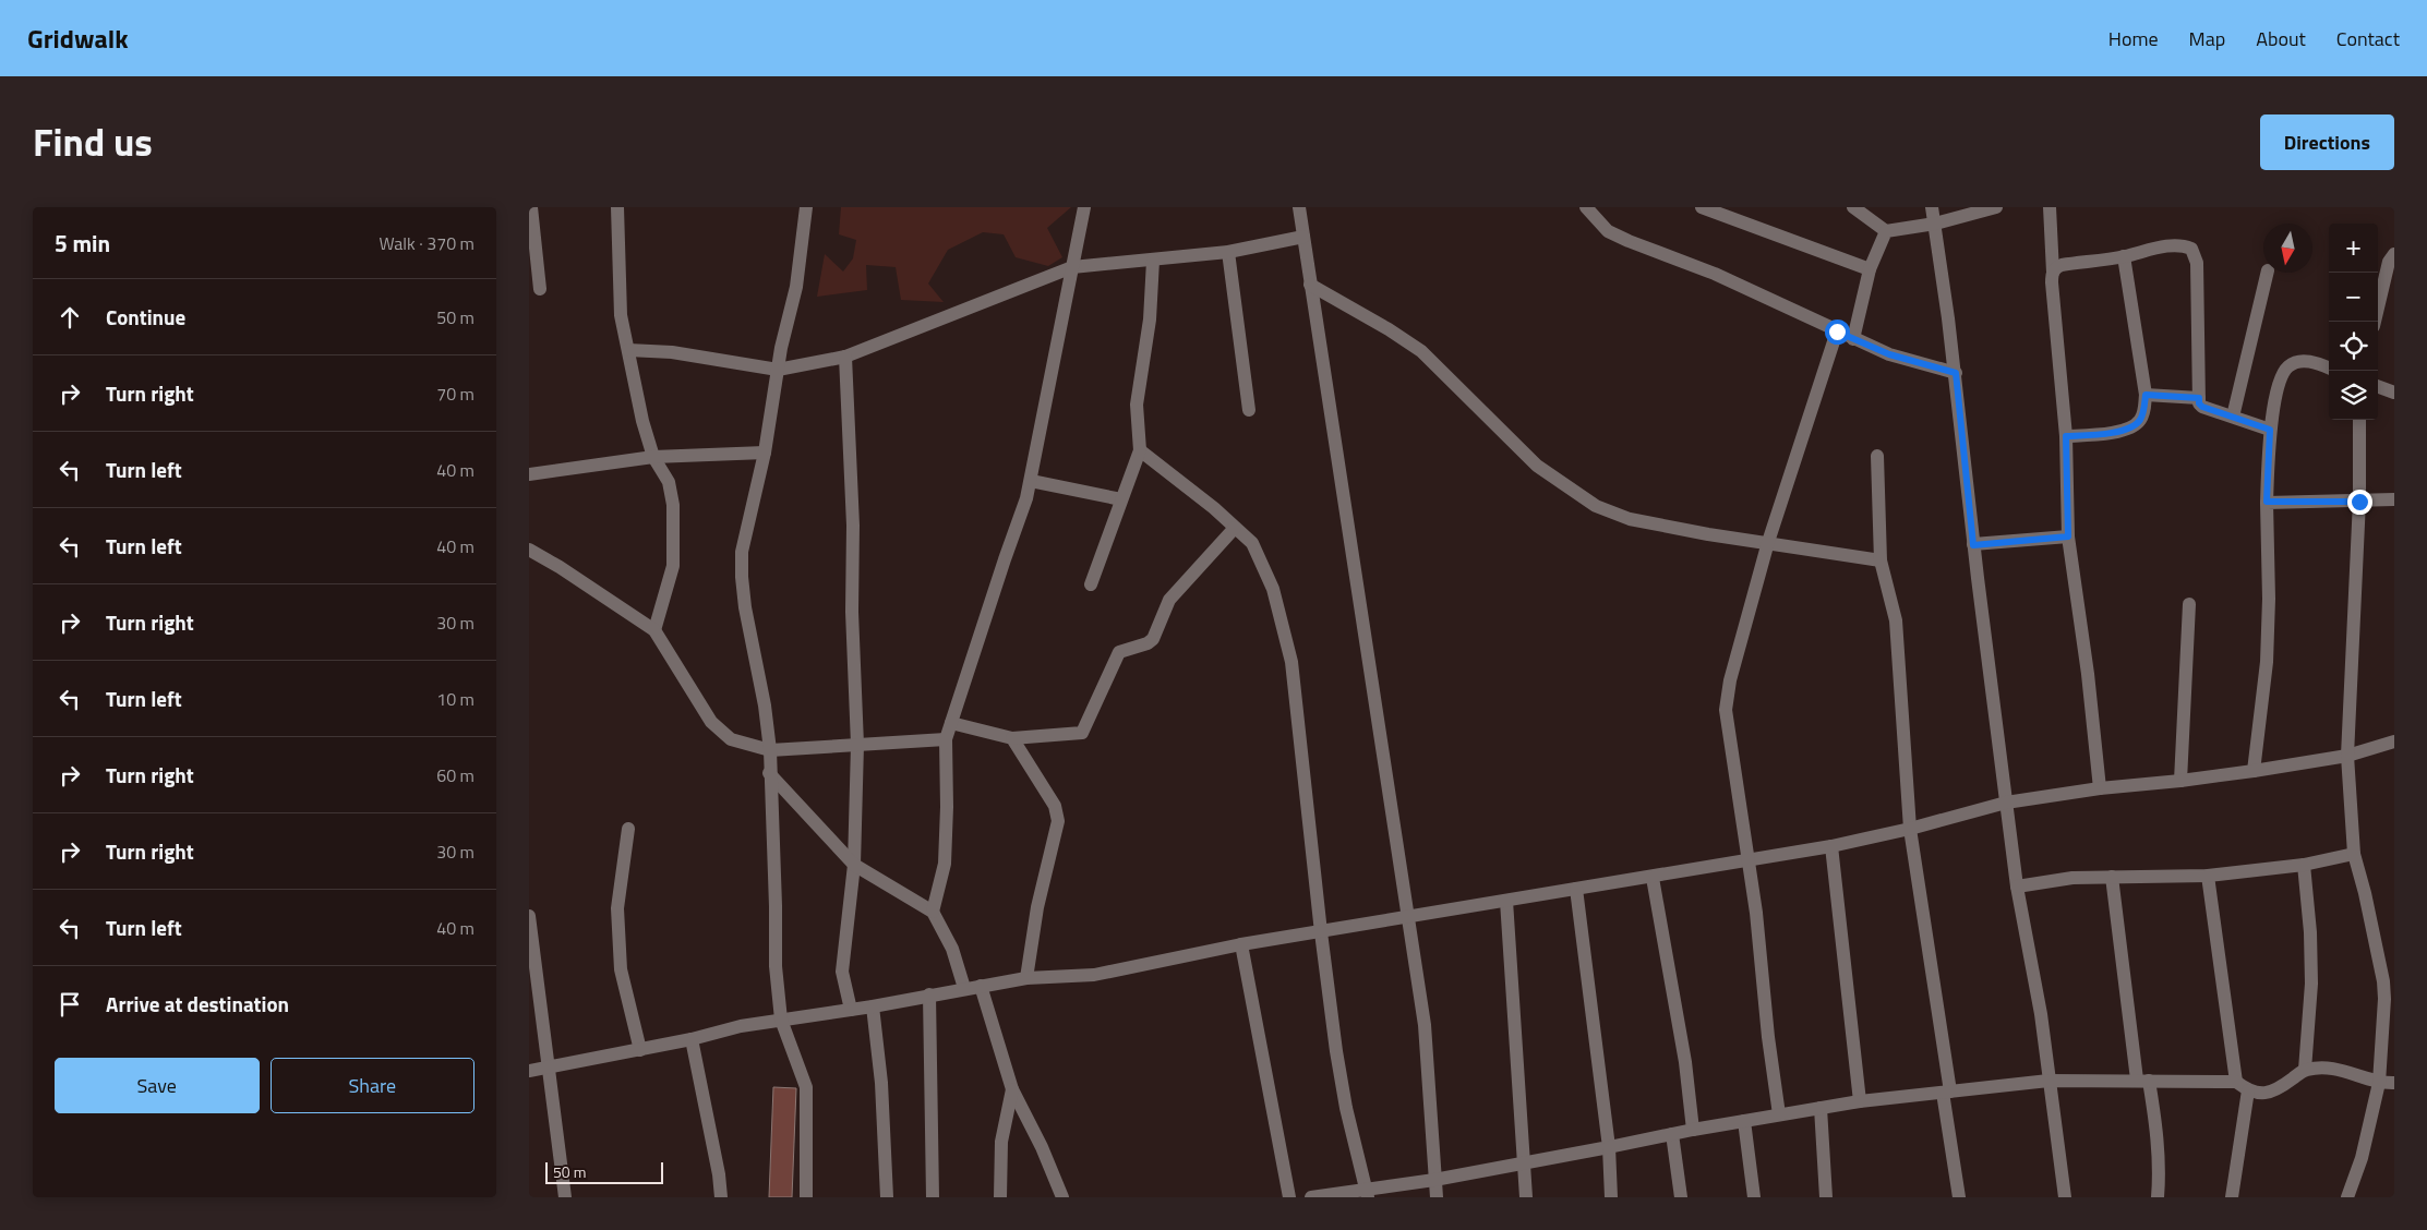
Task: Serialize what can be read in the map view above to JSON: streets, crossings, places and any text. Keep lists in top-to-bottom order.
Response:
{
  "scale_bar": "50 m",
  "north": "bottom",
  "page": {
    "header": "Gridwalk",
    "nav": [
      "Home",
      "Map",
      "About",
      "Contact"
    ],
    "title": "Find us",
    "buttons": [
      "Directions",
      ["Save", "Share"]
    ],
    "heading": ["5 min", "Walk · 370 m"],
    "map_buttons": ["+", "−"],
    "list": [
      ["Continue", "50 m"],
      ["Turn right", "70 m"],
      ["Turn left", "40 m"],
      ["Turn left", "40 m"],
      ["Turn right", "30 m"],
      ["Turn left", "10 m"],
      ["Turn right", "60 m"],
      ["Turn right", "30 m"],
      ["Turn left", "40 m"],
      "Arrive at destination"
    ],
    "scale": "50 m"
  }
}
